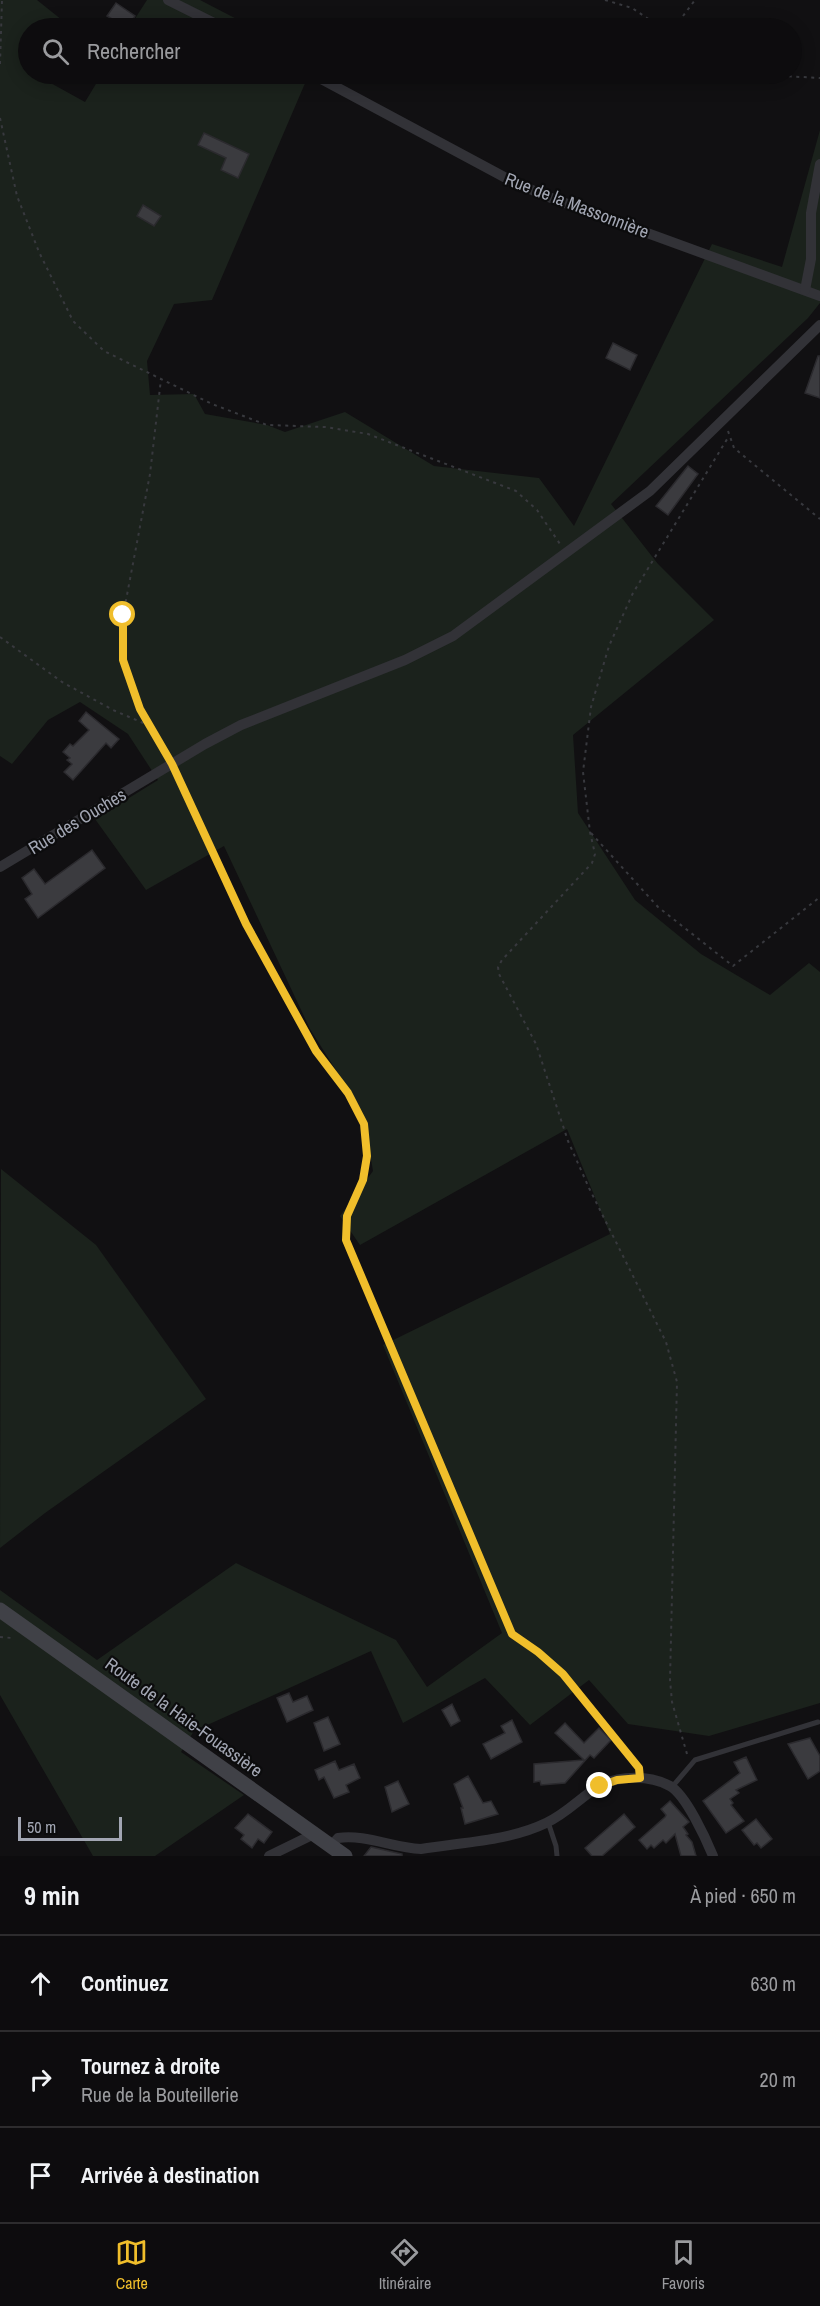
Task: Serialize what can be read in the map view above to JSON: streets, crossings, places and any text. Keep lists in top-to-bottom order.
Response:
{
  "streets": {
    "street": ["Rue de la Massonnière", "Rue des Ouches", "Route de la Haie-Fouassière"]
  },
  "scale_bar": "50 m",
  "page": {
    "search": "Rechercher",
    "scale": "50 m",
    "heading": ["9 min", "À pied · 650 m"],
    "list": [
      ["Continuez", "630 m"],
      ["Tournez à droite", "Rue de la Bouteillerie", "20 m"],
      "Arrivée à destination"
    ],
    "nav": ["Carte", "Itinéraire", "Favoris"]
  }
}
